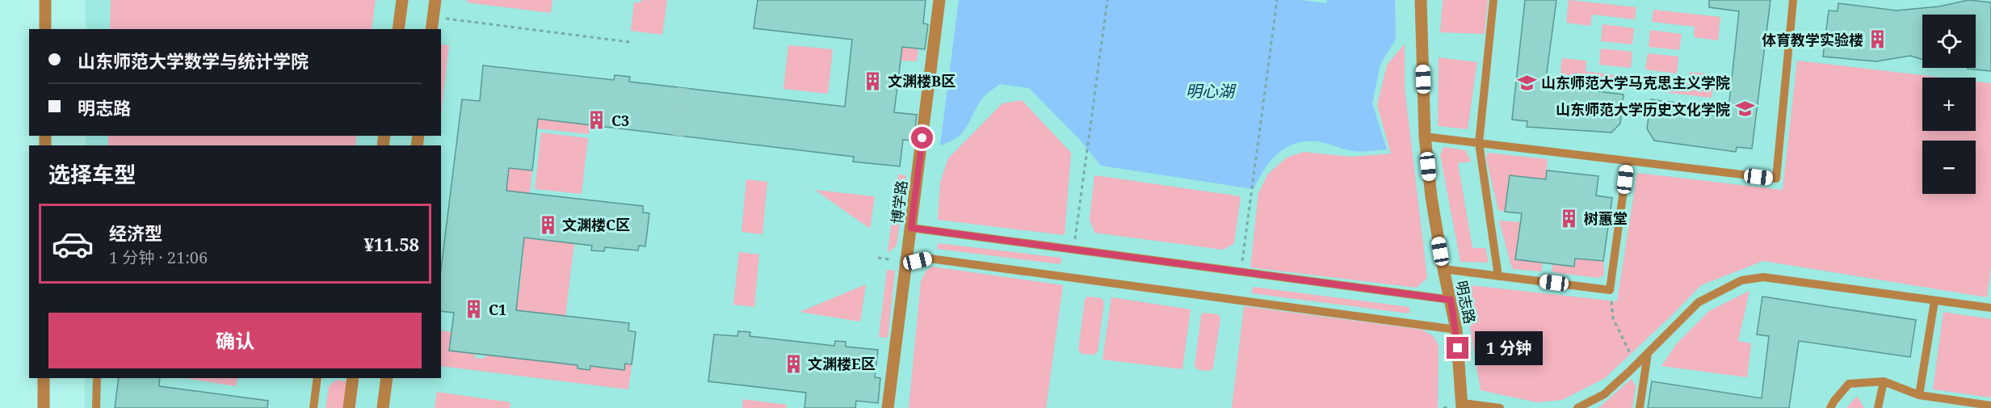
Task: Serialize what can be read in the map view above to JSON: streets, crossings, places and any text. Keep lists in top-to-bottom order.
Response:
{
  "streets": {
    "street": ["博学路", "明志路"]
  },
  "water": ["明心湖"],
  "places": {
    "building": [
      "体育教学实验楼",
      "文渊楼B区",
      "C3",
      "树蕙堂",
      "文渊楼C区",
      "C1",
      "文渊楼E区"
    ],
    "school or university": ["山东师范大学马克思主义学院", "山东师范大学历史文化学院"]
  },
  "page": {
    "map_buttons": ["+", "−"],
    "banner": ["山东师范大学数学与统计学院", "明志路"],
    "heading": "选择车型",
    "list": [
      {
        "name": "经济型",
        "note": "1 分钟 · 21:06",
        "value": "¥11.58"
      }
    ],
    "buttons": "确认",
    "bubble": "1 分钟"
  }
}
